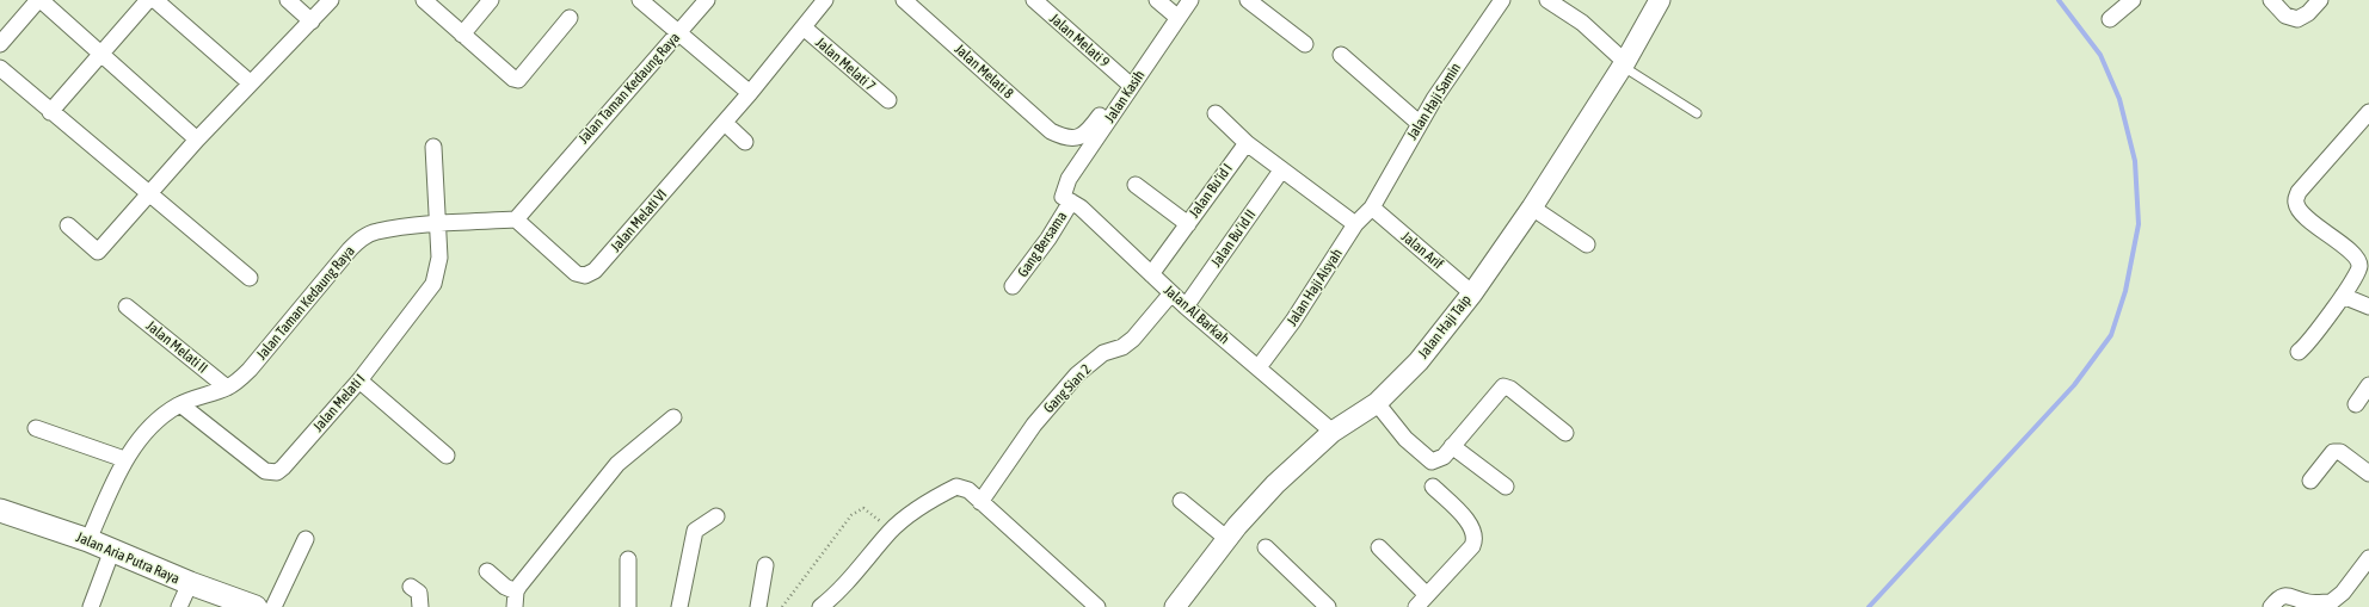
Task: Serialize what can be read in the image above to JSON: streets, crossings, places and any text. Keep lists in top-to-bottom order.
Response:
{
  "streets": {
    "main road": ["Jalan Aria Putra Raya"],
    "street": [
      "Jalan Melati 9",
      "Jalan Melati 7",
      "Jalan Melati 8",
      "Jalan Taman Kedaung Raya",
      "Jalan Kasih",
      "Jalan Haji Samin",
      "Jalan Bu’id I",
      "Jalan Melati VI",
      "Jalan Bu’id II",
      "Gang Bersama",
      "Jalan Arif",
      "Jalan Haji Aisyah",
      "Jalan Al Barkah",
      "Jalan Haji Taip",
      "Jalan Melati II",
      "Gang Sian 2",
      "Jalan Melati I"
    ]
  },
  "crossings": [
    ["Jalan Melati 9", "Jalan Melati 8"],
    ["Jalan Melati 7", "Jalan Melati VI"],
    ["Jalan Taman Kedaung Raya", "Jalan Melati VI"],
    ["Jalan Taman Kedaung Raya", "Jalan Melati II"],
    ["Jalan Taman Kedaung Raya", "Jalan Melati I"],
    ["Jalan Taman Kedaung Raya", "Jalan Aria Putra Raya"],
    ["Jalan Kasih", "Gang Bersama"],
    ["Jalan Kasih", "Jalan Al Barkah"],
    ["Jalan Haji Samin", "Jalan Arif"],
    ["Jalan Haji Samin", "Jalan Haji Aisyah"],
    ["Jalan Bu’id I", "Jalan Al Barkah"],
    ["Jalan Bu’id II", "Jalan Al Barkah"],
    ["Gang Bersama", "Jalan Al Barkah"],
    ["Jalan Arif", "Jalan Haji Aisyah"],
    ["Jalan Arif", "Jalan Haji Taip"],
    ["Jalan Haji Aisyah", "Jalan Al Barkah"],
    ["Jalan Al Barkah", "Jalan Haji Taip"],
    ["Jalan Al Barkah", "Gang Sian 2"]
  ]
}
